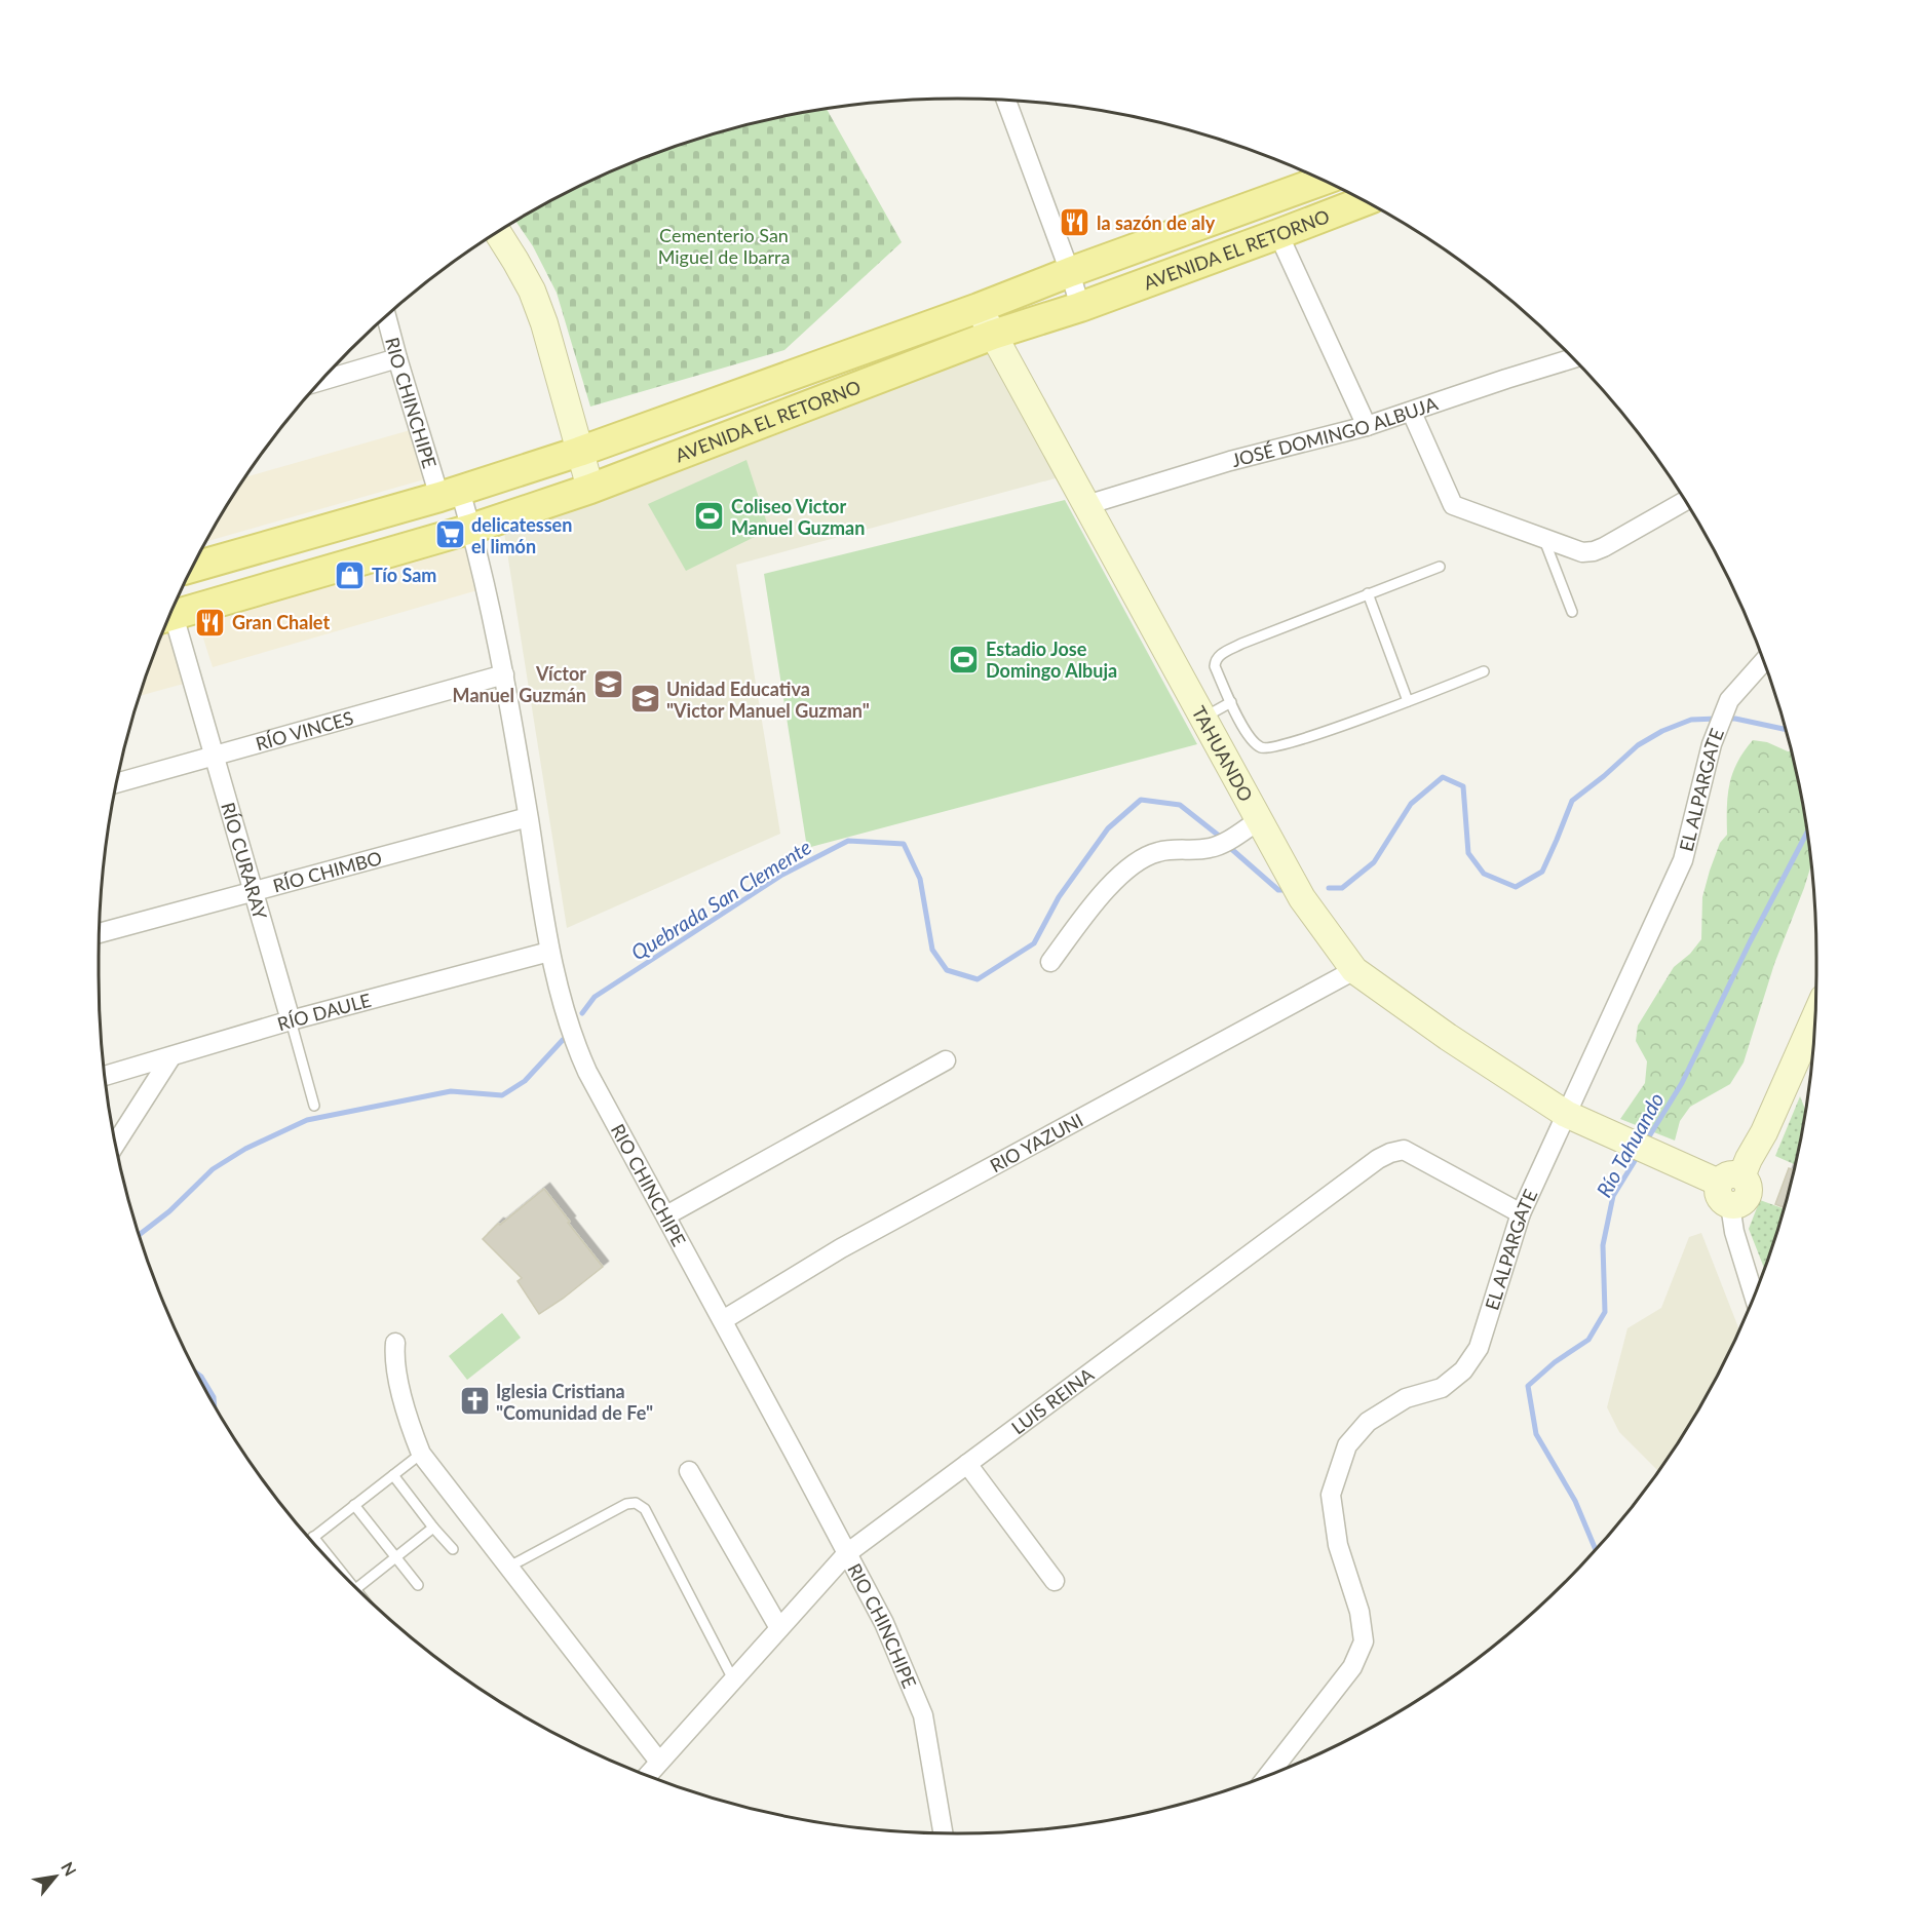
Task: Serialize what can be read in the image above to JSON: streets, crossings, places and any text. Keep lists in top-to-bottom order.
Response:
{
  "streets": {
    "main road": ["AVENIDA EL RETORNO"],
    "street": [
      "RIO CHINCHIPE",
      "JOSÉ DOMINGO ALBUJA",
      "RÍO VINCES",
      "TAHUANDO",
      "EL ALPARGATE",
      "RÍO CURARAY",
      "RÍO CHIMBO",
      "RÍO DAULE",
      "RIO YAZUNI",
      "LUIS REINA"
    ]
  },
  "crossings": [
    ["AVENIDA EL RETORNO", "RIO CHINCHIPE"],
    ["AVENIDA EL RETORNO", "TAHUANDO"],
    ["RIO CHINCHIPE", "RÍO VINCES"],
    ["RIO CHINCHIPE", "RÍO CHIMBO"],
    ["RIO CHINCHIPE", "RÍO DAULE"],
    ["RIO CHINCHIPE", "RIO YAZUNI"],
    ["RIO CHINCHIPE", "LUIS REINA"],
    ["JOSÉ DOMINGO ALBUJA", "TAHUANDO"],
    ["RÍO VINCES", "RÍO CURARAY"],
    ["TAHUANDO", "EL ALPARGATE"],
    ["TAHUANDO", "RIO YAZUNI"],
    ["EL ALPARGATE", "LUIS REINA"],
    ["RÍO CURARAY", "RÍO CHIMBO"],
    ["RÍO CURARAY", "RÍO DAULE"]
  ],
  "water": ["Quebrada San Clemente", "Río Tahuando"],
  "parks": ["Cementerio San Miguel de Ibarra"],
  "places": {
    "restaurant": ["la sazón de aly", "Gran Chalet"],
    "sports": ["Coliseo Victor Manuel Guzman", "Estadio Jose Domingo Albuja"],
    "supermarket": ["delicatessen el limón"],
    "shop": ["Tío Sam"],
    "school or university": ["Víctor Manuel Guzmán", "Unidad Educativa \"Victor Manuel Guzman\""],
    "church": ["Iglesia Cristiana \"Comunidad de Fe\""]
  },
  "north": "top right"
}
